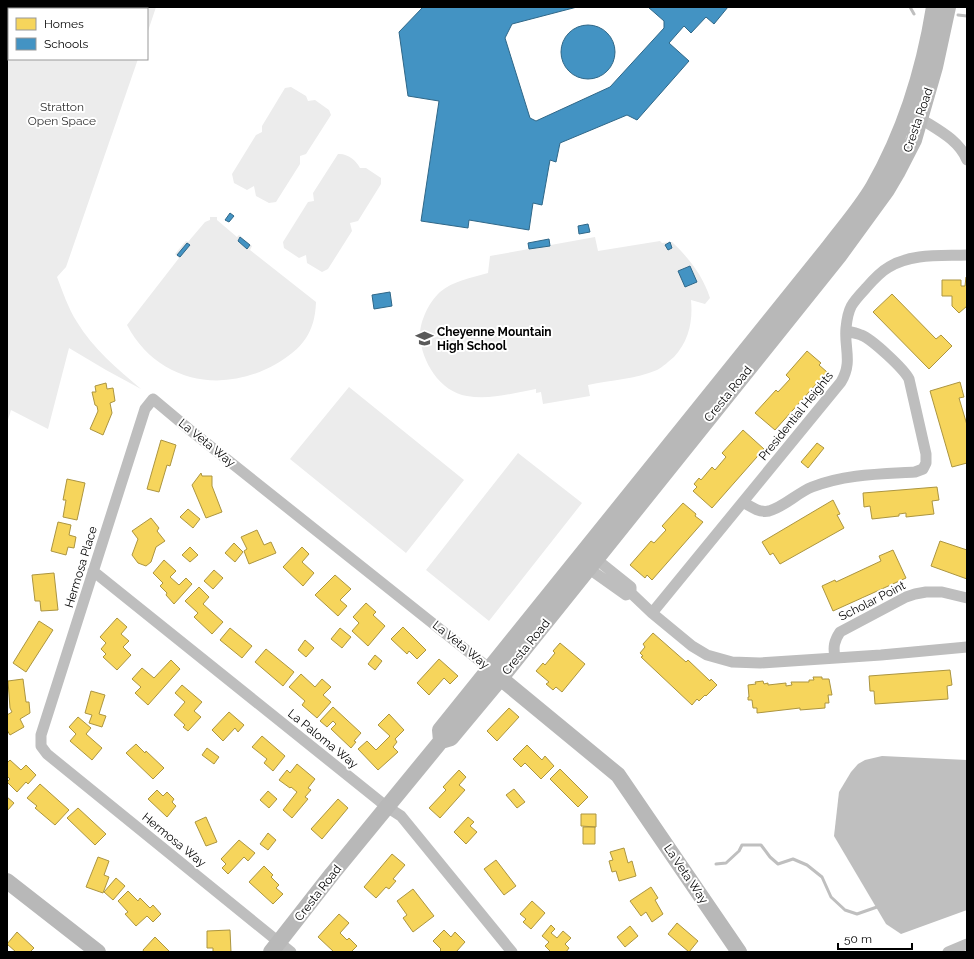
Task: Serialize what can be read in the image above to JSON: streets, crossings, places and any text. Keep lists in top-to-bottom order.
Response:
{
  "streets": {
    "main road": ["Cresta Road", "La Veta Way"],
    "street": [
      "Presidential Heights",
      "Hermosa Place",
      "Scholar Point",
      "La Paloma Way",
      "Hermosa Way"
    ]
  },
  "crossings": [
    ["Cresta Road", "La Veta Way"],
    ["Cresta Road", "La Paloma Way"],
    ["Cresta Road", "Hermosa Way"],
    ["La Veta Way", "Hermosa Place"],
    ["Hermosa Place", "La Paloma Way"],
    ["Hermosa Place", "Hermosa Way"]
  ],
  "parks": ["Stratton Open Space"],
  "places": {
    "school or university": ["Cheyenne Mountain High School"]
  },
  "legend": ["Homes", "Schools"],
  "scale_bar": "50 m"
}
